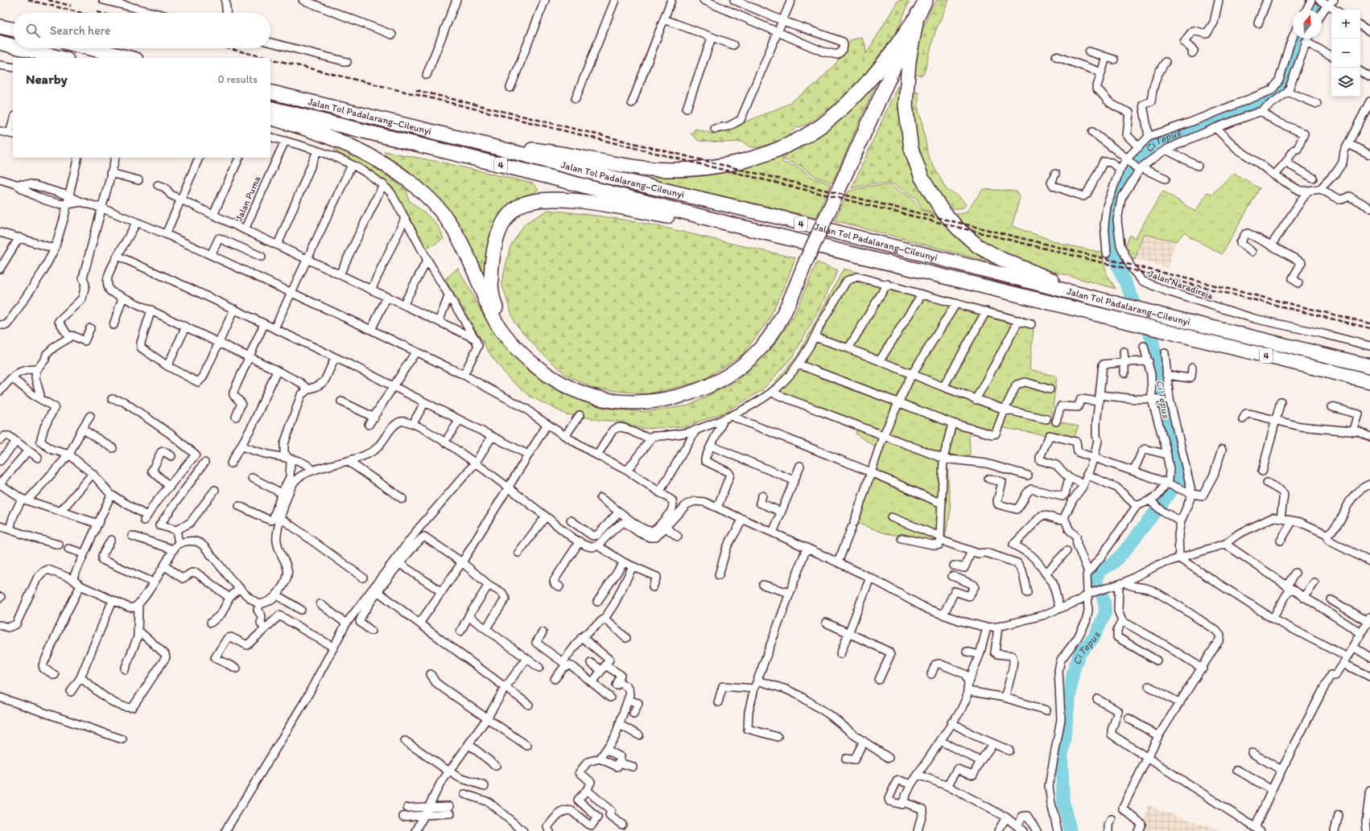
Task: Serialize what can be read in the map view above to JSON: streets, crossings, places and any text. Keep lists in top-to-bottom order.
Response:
{
  "streets": {
    "highway": ["Jalan Tol Padalarang–Cileunyi", "4"],
    "street": ["Jalan Puma", "Jalan Naradireja"]
  },
  "water": ["Ci Tepus"],
  "north": "top",
  "page": {
    "map_buttons": ["+", "−"],
    "search": "Search here",
    "heading": ["Nearby", "0 results"]
  }
}
